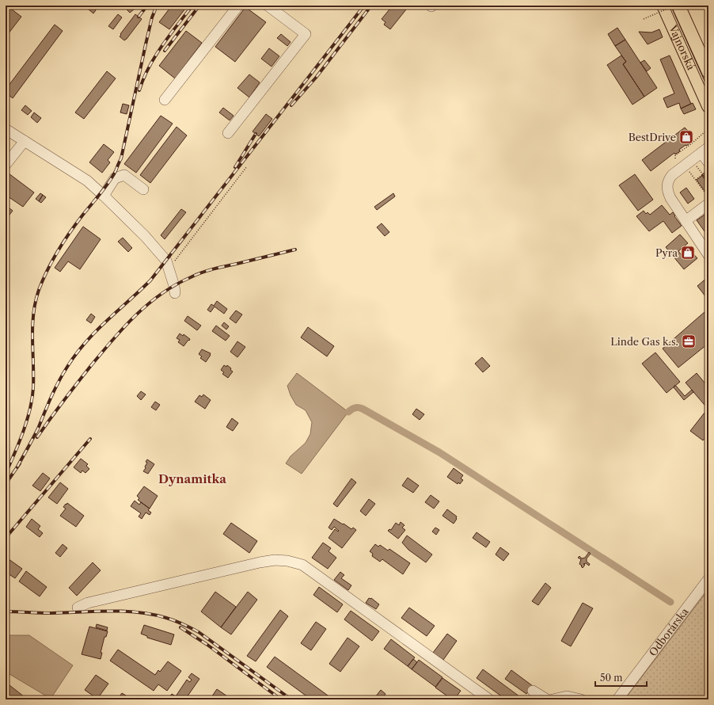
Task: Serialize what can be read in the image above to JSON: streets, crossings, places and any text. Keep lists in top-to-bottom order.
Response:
{
  "streets": {
    "main road": ["Vajnorská"],
    "street": ["Odborárska"]
  },
  "districts": ["Dynamitka"],
  "places": {
    "shop": ["BestDrive", "Pyra"],
    "office": ["Linde Gas k.s."]
  },
  "scale_bar": "50 m"
}
